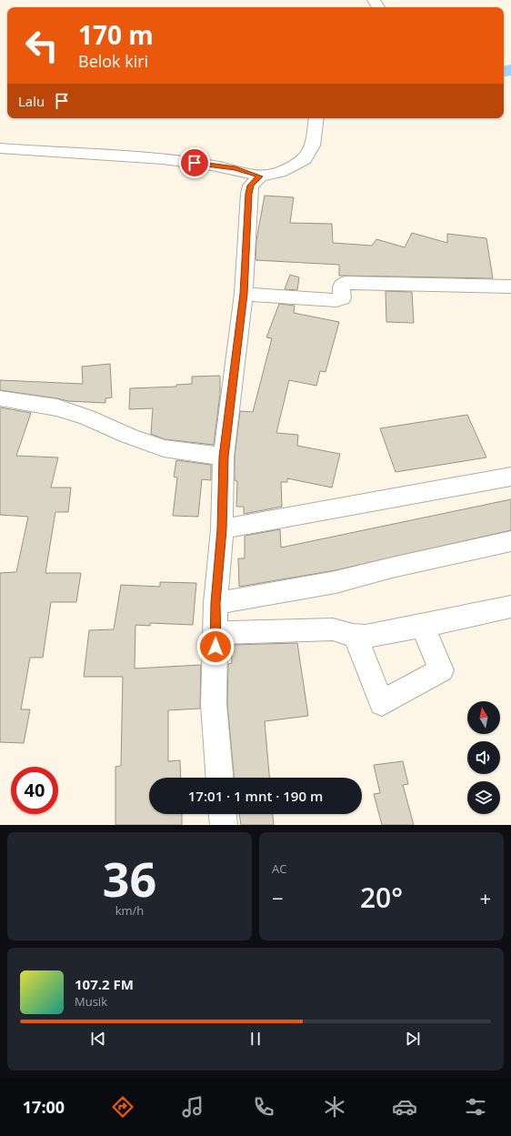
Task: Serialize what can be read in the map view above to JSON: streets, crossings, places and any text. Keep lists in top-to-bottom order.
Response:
{
  "north": "top",
  "page": {
    "turn": ["170 m", "Belok kiri"],
    "then": "Lalu",
    "limit": "40",
    "trip": "17:01 · 1 mnt · 190 m",
    "tile": [
      ["36", "km/h"],
      "AC"
    ],
    "heat": ["−", "20°", "+"],
    "song": ["107.2 FM", "Musik"],
    "tabs": "17:00"
  }
}
